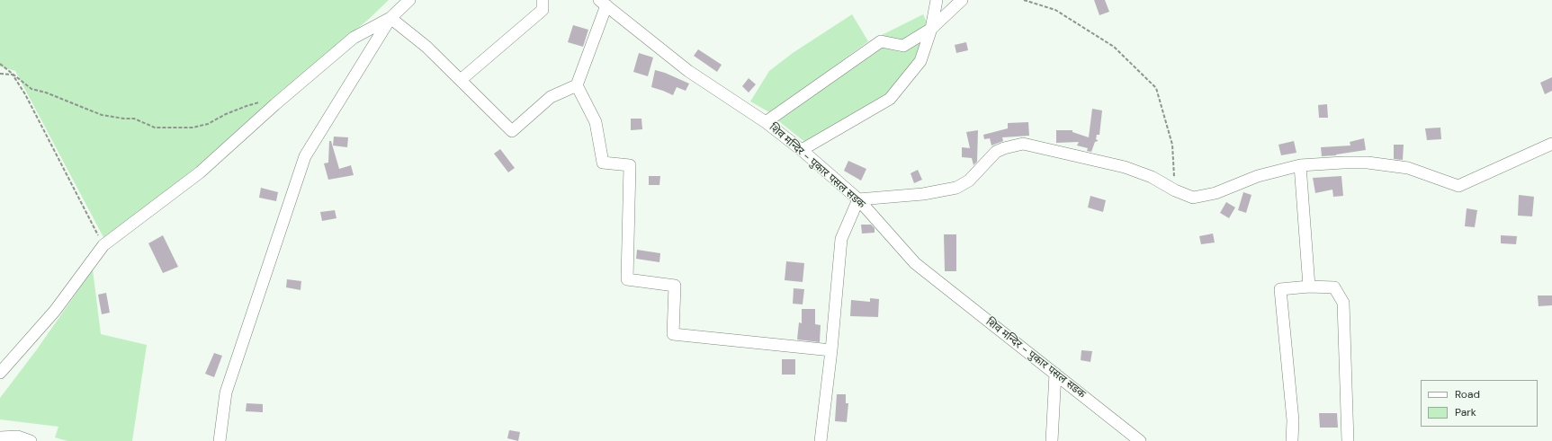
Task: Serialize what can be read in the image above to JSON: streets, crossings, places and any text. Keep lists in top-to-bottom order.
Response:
{
  "streets": {
    "street": ["शिव मन्दिर - पुकार पसल सडक"]
  },
  "legend": ["Road", "Park"]
}
